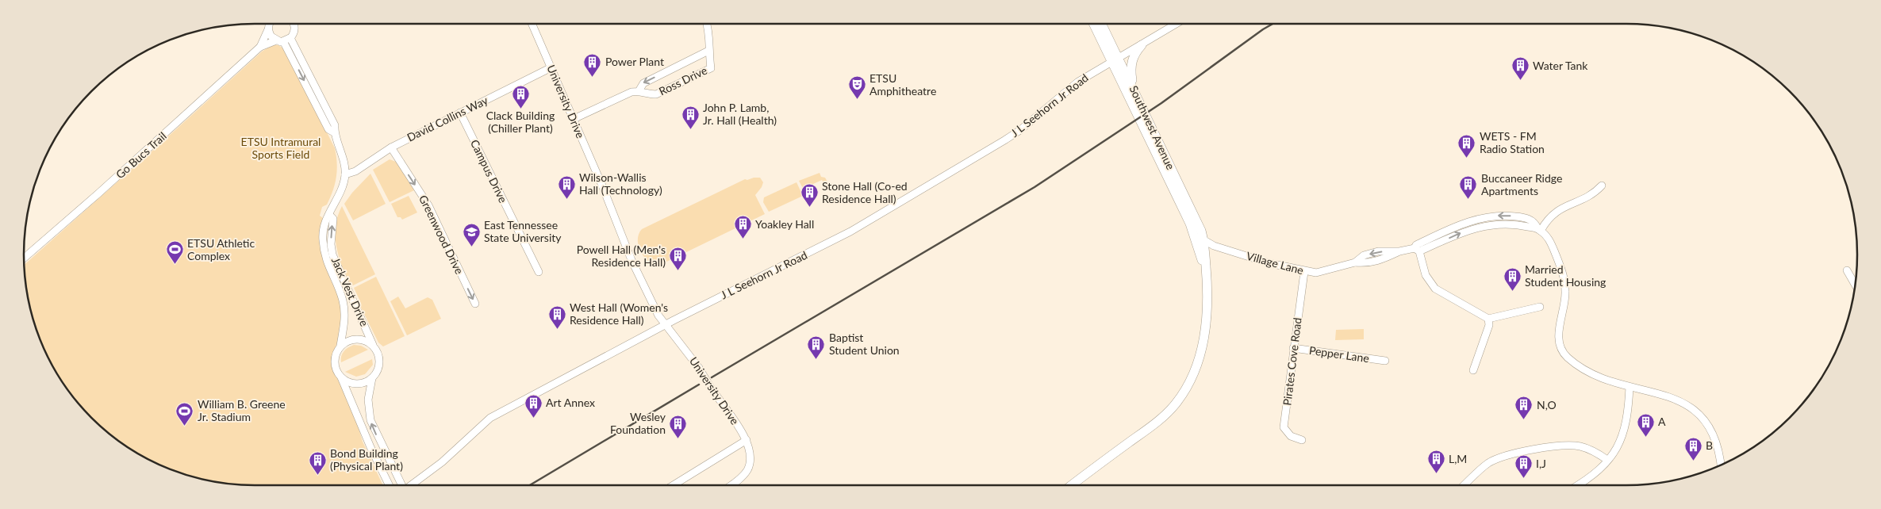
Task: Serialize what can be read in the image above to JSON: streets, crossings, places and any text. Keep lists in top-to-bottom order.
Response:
{
  "streets": {
    "street": [
      "Ross Drive",
      "University Drive",
      "J L Seehorn Jr Road",
      "David Collins Way",
      "Southwest Avenue",
      "Go Bucs Trail",
      "Campus Drive",
      "Greenwood Drive",
      "Village Lane",
      "Jack Vest Drive",
      "Pepper Lane",
      "Pirates Cove Road"
    ]
  },
  "crossings": [
    ["Ross Drive", "University Drive"],
    ["University Drive", "J L Seehorn Jr Road"],
    ["University Drive", "David Collins Way"],
    ["J L Seehorn Jr Road", "Southwest Avenue"],
    ["David Collins Way", "Campus Drive"],
    ["David Collins Way", "Greenwood Drive"],
    ["David Collins Way", "Jack Vest Drive"],
    ["Southwest Avenue", "Village Lane"],
    ["Go Bucs Trail", "Jack Vest Drive"],
    ["Village Lane", "Pirates Cove Road"],
    ["Pepper Lane", "Pirates Cove Road"]
  ],
  "one_way": ["Greenwood Drive"],
  "parks": ["ETSU Intramural Sports Field"],
  "places": {
    "building": [
      "Power Plant",
      "Water Tank",
      "Clack Building (Chiller Plant)",
      "John P. Lamb, Jr. Hall (Health)",
      "WETS - FM Radio Station",
      "Wilson-Wallis Hall (Technology)",
      "Buccaneer Ridge Apartments",
      "Stone Hall (Co-ed Residence Hall)",
      "Yoakley Hall",
      "Powell Hall (Men's Residence Hall)",
      "Married Student Housing",
      "West Hall (Women's Residence Hall)",
      "Baptist Student Union",
      "Art Annex",
      "N,O",
      "A",
      "Wesley Foundation",
      "B",
      "L,M",
      "Bond Building (Physical Plant)",
      "I,J"
    ],
    "theatre": ["ETSU Amphitheatre"],
    "school or university": ["East Tennessee State University"],
    "sports": ["ETSU Athletic Complex", "William B. Greene Jr. Stadium"]
  }
}
